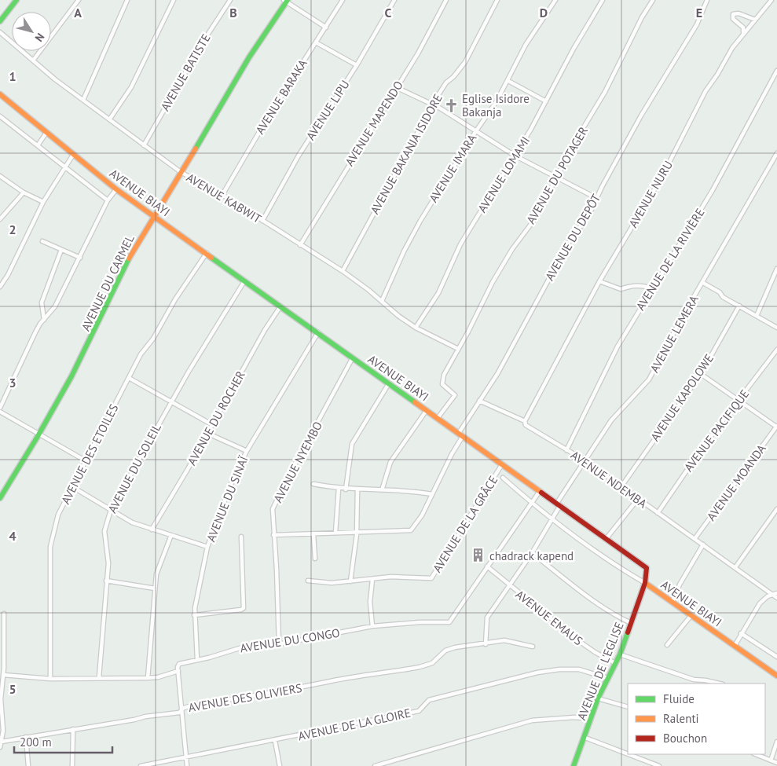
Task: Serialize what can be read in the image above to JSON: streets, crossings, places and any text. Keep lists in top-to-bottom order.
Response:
{
  "streets": {
    "street": [
      "AVENUE BATISTE",
      "AVENUE BARAKA",
      "AVENUE LIPU",
      "AVENUE MAPENDO",
      "AVENUE BAKANJA ISIDORE",
      "AVENUE IMARA",
      "AVENUE LOMAMI",
      "AVENUE DU POTAGER",
      "AVENUE BIAYI",
      "AVENUE NURU",
      "AVENUE KABWIT",
      "AVENUE DU DEPÔT",
      "AVENUE DE LA RIVIÈRE",
      "AVENUE DU CARMEL",
      "AVENUE LEMERA",
      "AVENUE KAPOLOWE",
      "AVENUE DU ROCHER",
      "AVENUE PACIFIQUE",
      "AVENUE DES ETOILES",
      "AVENUE NYEMBO",
      "AVENUE DU SOLEIL",
      "AVENUE NDEMBA",
      "AVENUE MOANDA",
      "AVENUE DU SINAÏ",
      "AVENUE DE LA GRÂCE",
      "AVENUE EMAUS",
      "AVENUE DU CONGO",
      "AVENUE DE L'EGLISE",
      "AVENUE DES OLIVIERS",
      "AVENUE DE LA GLOIRE"
    ]
  },
  "crossings": [
    ["AVENUE BATISTE", "AVENUE KABWIT"],
    ["AVENUE BARAKA", "AVENUE KABWIT"],
    ["AVENUE LIPU", "AVENUE KABWIT"],
    ["AVENUE MAPENDO", "AVENUE KABWIT"],
    ["AVENUE BAKANJA ISIDORE", "AVENUE KABWIT"],
    ["AVENUE IMARA", "AVENUE KABWIT"],
    ["AVENUE LOMAMI", "AVENUE KABWIT"],
    ["AVENUE DU POTAGER", "AVENUE BIAYI"],
    ["AVENUE DU POTAGER", "AVENUE KABWIT"],
    ["AVENUE BIAYI", "AVENUE DU DEPÔT"],
    ["AVENUE BIAYI", "AVENUE DU CARMEL"],
    ["AVENUE BIAYI", "AVENUE LEMERA"],
    ["AVENUE BIAYI", "AVENUE DU ROCHER"],
    ["AVENUE BIAYI", "AVENUE DES ETOILES"],
    ["AVENUE BIAYI", "AVENUE NYEMBO"],
    ["AVENUE BIAYI", "AVENUE DU SOLEIL"],
    ["AVENUE BIAYI", "AVENUE DU SINAÏ"],
    ["AVENUE BIAYI", "AVENUE DE LA GRÂCE"],
    ["AVENUE BIAYI", "AVENUE DU CONGO"],
    ["AVENUE BIAYI", "AVENUE DE L'EGLISE"],
    ["AVENUE NURU", "AVENUE NDEMBA"],
    ["AVENUE KABWIT", "AVENUE DU CARMEL"],
    ["AVENUE DU DEPÔT", "AVENUE NDEMBA"],
    ["AVENUE DE LA RIVIÈRE", "AVENUE NDEMBA"],
    ["AVENUE LEMERA", "AVENUE NDEMBA"],
    ["AVENUE KAPOLOWE", "AVENUE NDEMBA"],
    ["AVENUE PACIFIQUE", "AVENUE NDEMBA"],
    ["AVENUE DES ETOILES", "AVENUE DU CONGO"],
    ["AVENUE NYEMBO", "AVENUE DU CONGO"],
    ["AVENUE DU SOLEIL", "AVENUE DU CONGO"],
    ["AVENUE NDEMBA", "AVENUE MOANDA"],
    ["AVENUE DU SINAÏ", "AVENUE DU CONGO"],
    ["AVENUE EMAUS", "AVENUE DU CONGO"],
    ["AVENUE EMAUS", "AVENUE DE L'EGLISE"],
    ["AVENUE DE L'EGLISE", "AVENUE DE LA GLOIRE"]
  ],
  "places": {
    "church": ["Eglise Isidore Bakanja"],
    "building": ["chadrack kapend"]
  },
  "legend": ["Fluide", "Ralenti", "Bouchon"],
  "scale_bar": "200 m",
  "north": "bottom right",
  "grid": {
    "columns": [
      "A",
      "B",
      "C",
      "D",
      "E"
    ],
    "rows": [
      "1",
      "2",
      "3",
      "4",
      "5"
    ]
  }
}
